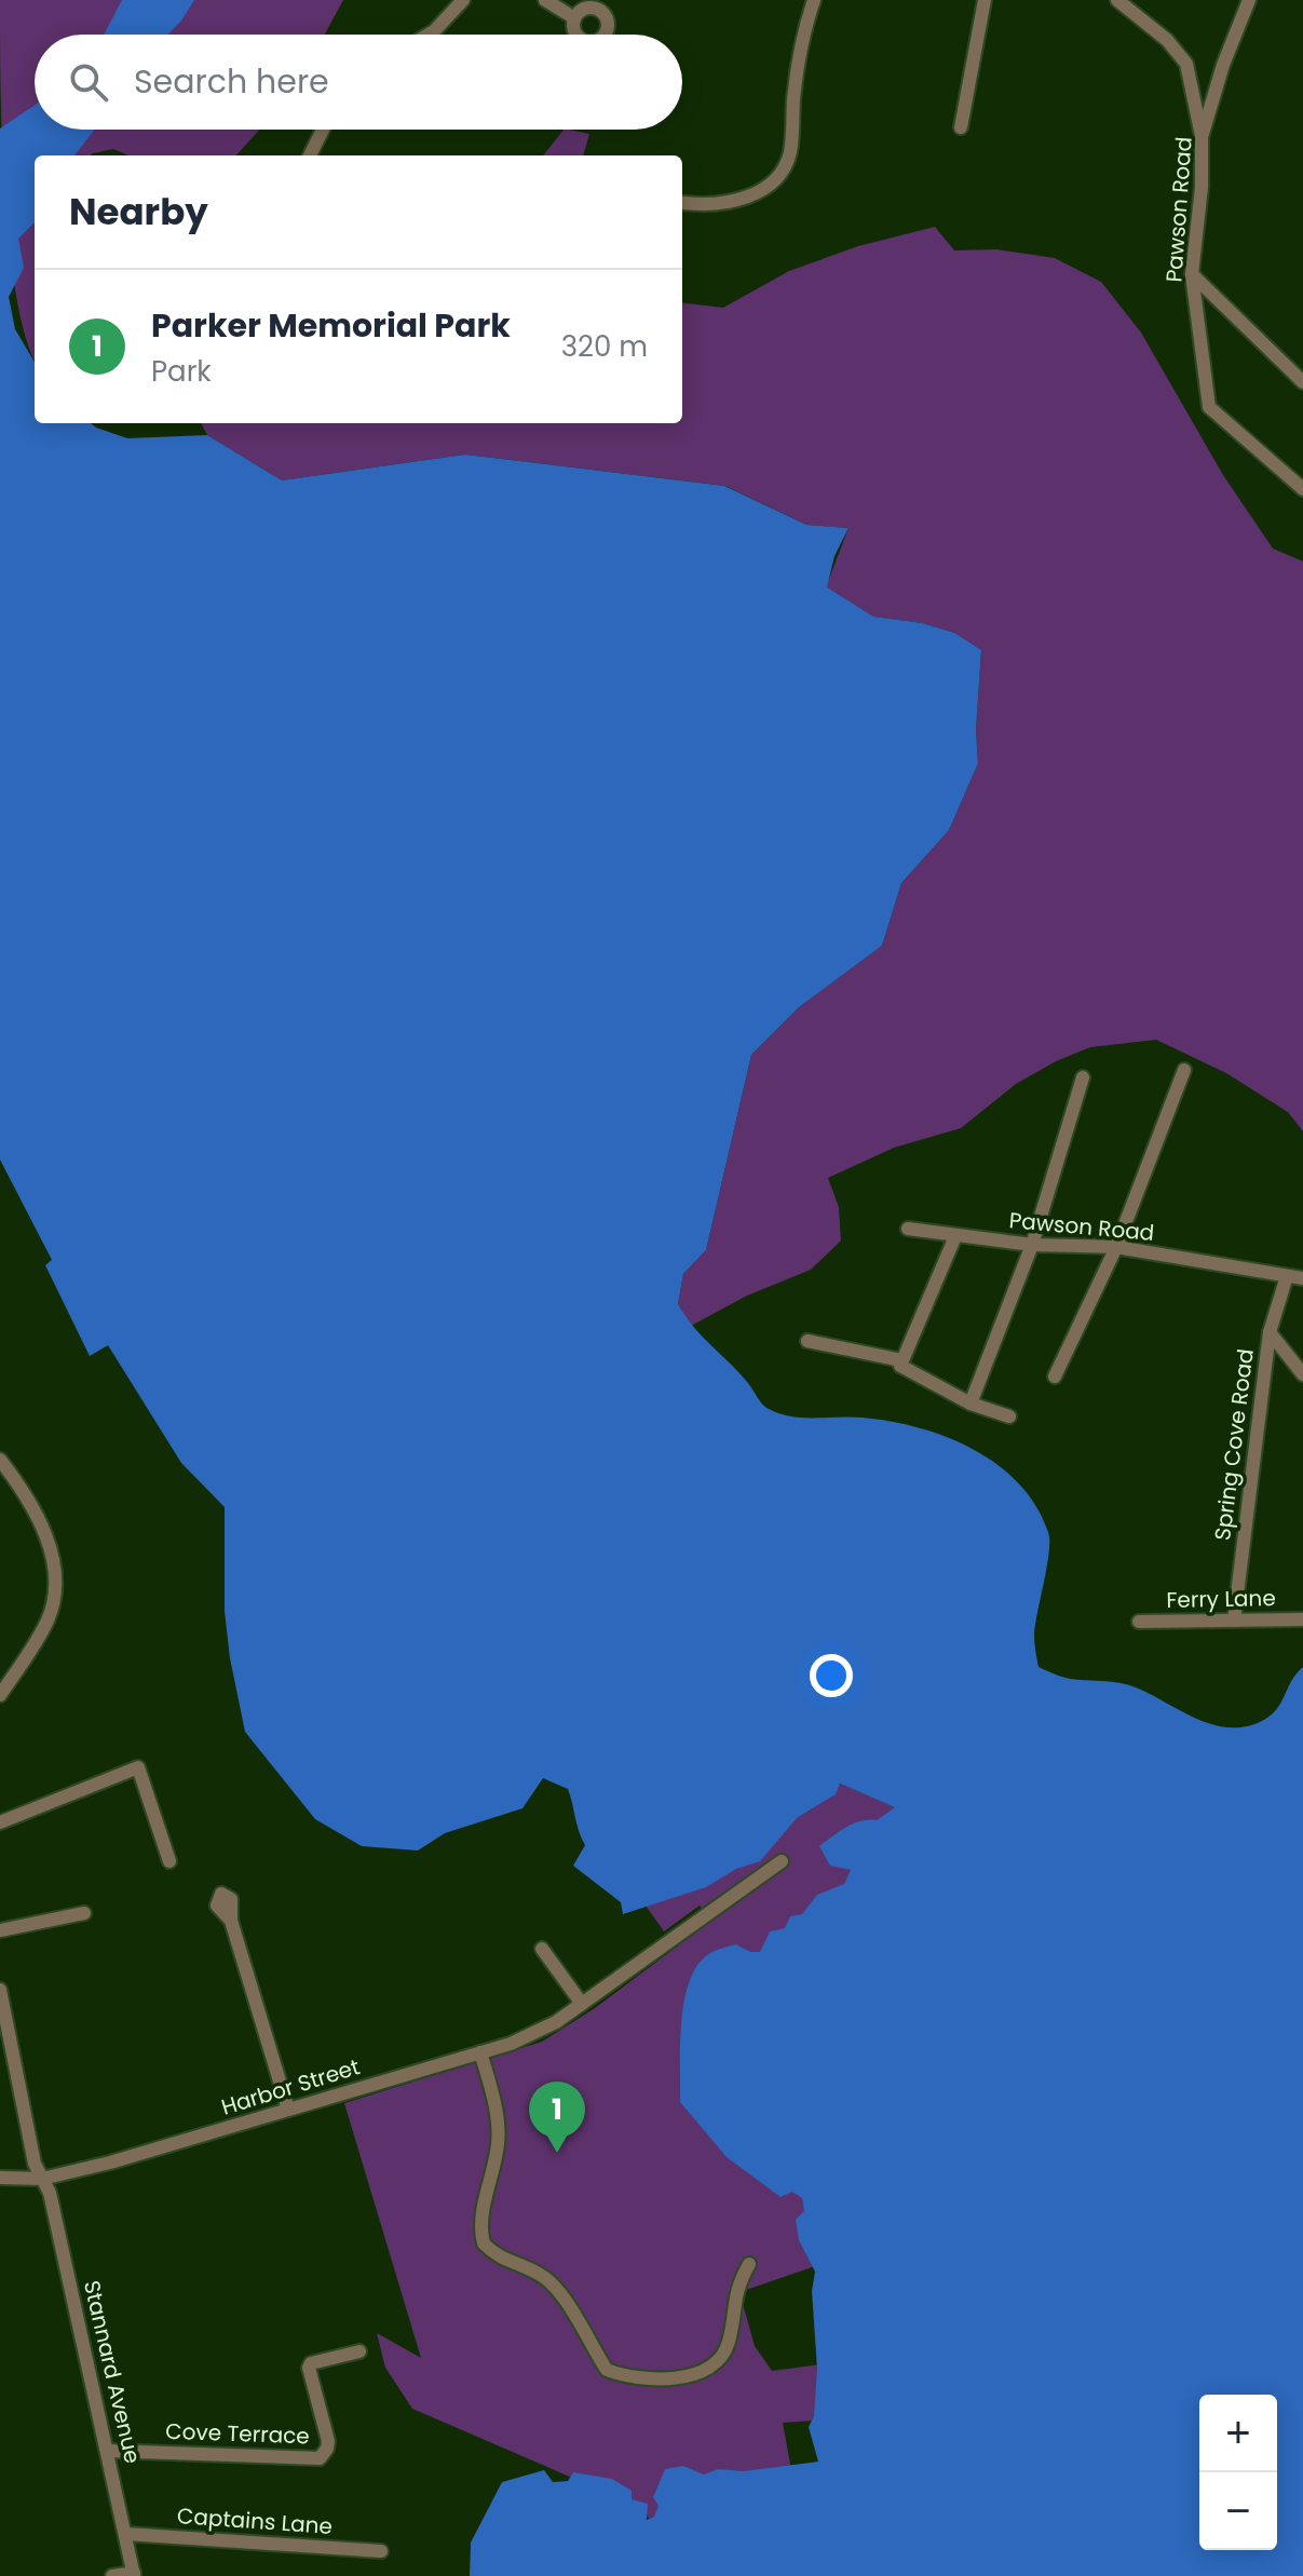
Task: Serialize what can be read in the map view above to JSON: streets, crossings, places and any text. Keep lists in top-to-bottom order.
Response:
{
  "streets": {
    "street": [
      "Pawson Road",
      "Spring Cove Road",
      "Ferry Lane",
      "Harbor Street",
      "Stannard Avenue",
      "Cove Terrace",
      "Captains Lane"
    ]
  },
  "crossings": [
    ["Pawson Road", "Spring Cove Road"],
    ["Spring Cove Road", "Ferry Lane"],
    ["Harbor Street", "Stannard Avenue"],
    ["Stannard Avenue", "Cove Terrace"],
    ["Stannard Avenue", "Captains Lane"]
  ],
  "page": {
    "search": "Search here",
    "heading": "Nearby",
    "list": [
      {
        "mark": "1",
        "name": "Parker Memorial Park",
        "note": "Park",
        "value": "320 m"
      }
    ],
    "pins": "1",
    "map_buttons": ["+", "−"]
  }
}
